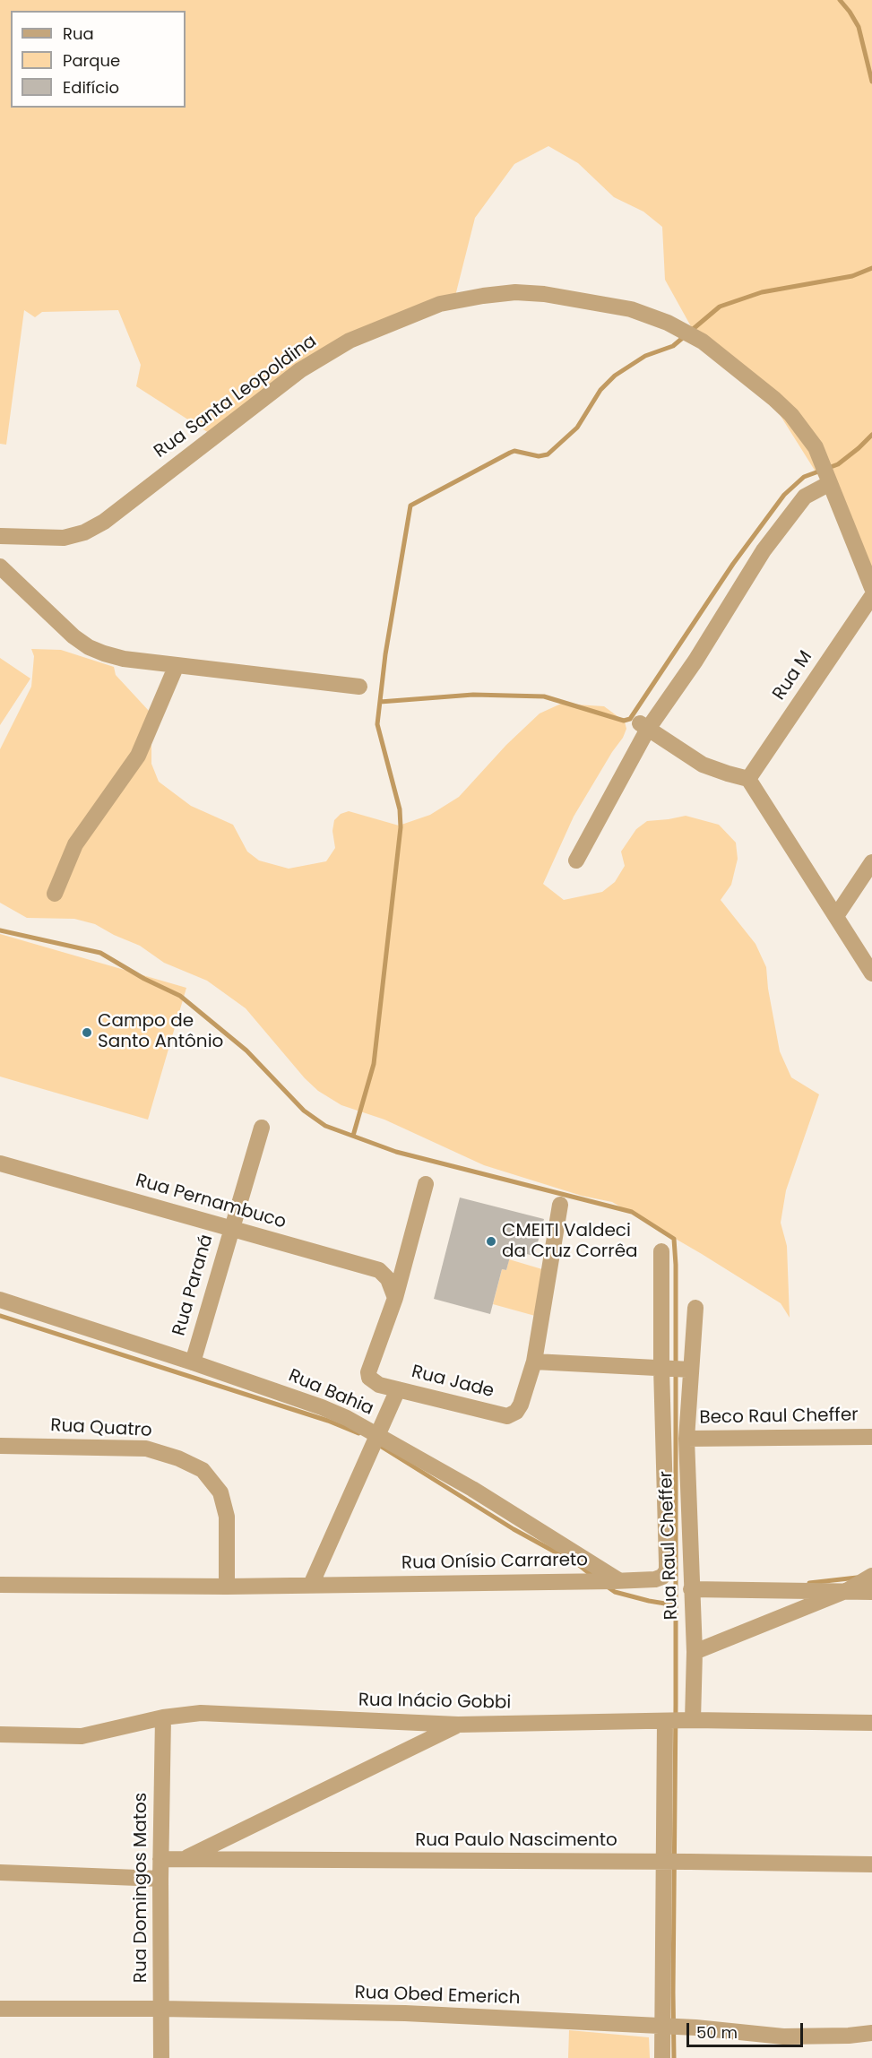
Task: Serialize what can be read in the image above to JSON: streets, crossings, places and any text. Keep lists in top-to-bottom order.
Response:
{
  "streets": {
    "street": [
      "Rua Santa Leopoldina",
      "Rua M",
      "Rua Pernambuco",
      "Rua Paraná",
      "Rua Jade",
      "Rua Bahia",
      "Beco Raul Cheffer",
      "Rua Quatro",
      "Rua Raul Cheffer",
      "Rua Onísio Carrareto",
      "Rua Inácio Gobbi",
      "Rua Paulo Nascimento",
      "Rua Domingos Matos",
      "Rua Obed Emerich"
    ]
  },
  "crossings": [
    ["Rua Pernambuco", "Rua Paraná"],
    ["Rua Pernambuco", "Rua Jade"],
    ["Rua Paraná", "Rua Bahia"],
    ["Rua Bahia", "Rua Onísio Carrareto"],
    ["Beco Raul Cheffer", "Rua Raul Cheffer"],
    ["Rua Quatro", "Rua Onísio Carrareto"],
    ["Rua Raul Cheffer", "Rua Inácio Gobbi"],
    ["Rua Inácio Gobbi", "Rua Domingos Matos"],
    ["Rua Paulo Nascimento", "Rua Domingos Matos"],
    ["Rua Domingos Matos", "Rua Obed Emerich"]
  ],
  "places": ["Campo de Santo Antônio", "CMEITI Valdeci da Cruz Corrêa"],
  "legend": ["Rua", "Parque", "Edifício"],
  "scale_bar": "50 m"
}
